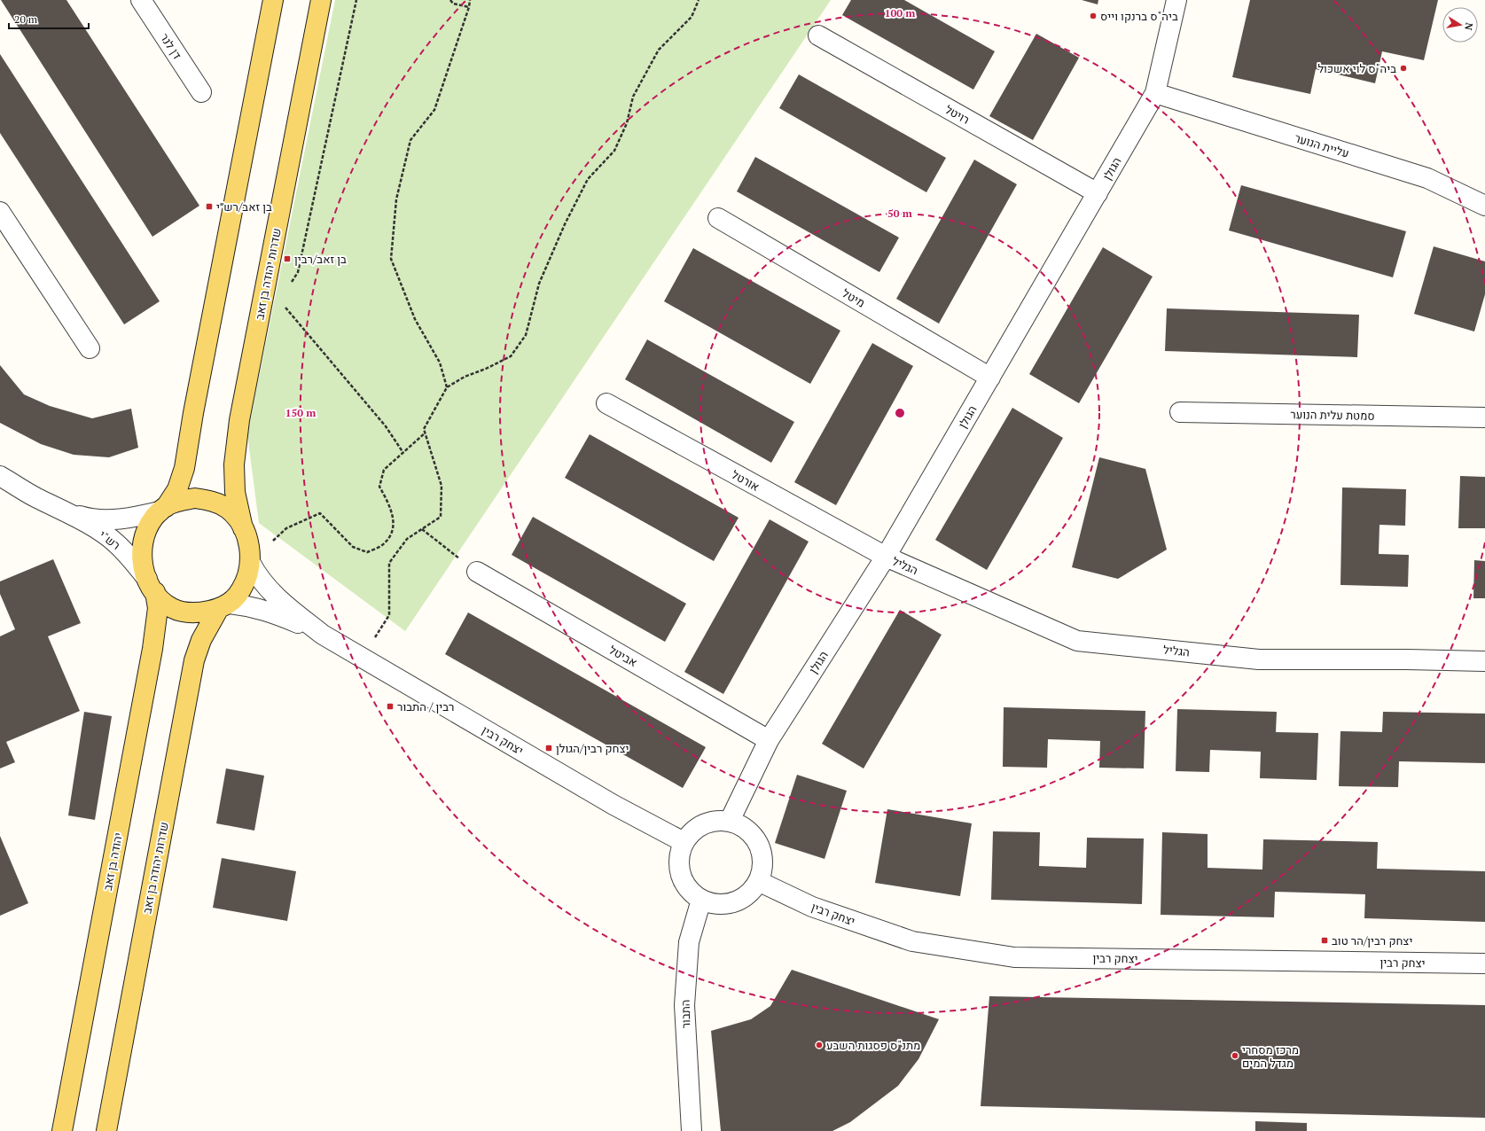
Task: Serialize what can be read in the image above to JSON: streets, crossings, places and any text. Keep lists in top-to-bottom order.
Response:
{
  "streets": {
    "main road": ["שדרות יהודה בן זאב", "יהודה בן זאב"],
    "street": [
      "דן לנר",
      "רויטל",
      "עליית הנוער",
      "הגולן",
      "מיטל",
      "סמטת עלית הנוער",
      "אורטל",
      "רש\"י",
      "הגליל",
      "אביטל",
      "יצחק רבין",
      "התבור"
    ]
  },
  "crossings": [
    ["רויטל", "הגולן"],
    ["עליית הנוער", "הגולן"],
    ["הגולן", "מיטל"],
    ["הגולן", "אורטל"],
    ["הגולן", "הגליל"],
    ["הגולן", "אביטל"],
    ["הגולן", "יצחק רבין"],
    ["הגולן", "התבור"],
    ["שדרות יהודה בן זאב", "רש\"י"],
    ["שדרות יהודה בן זאב", "יצחק רבין"],
    ["שדרות יהודה בן זאב", "יהודה בן זאב"],
    ["אורטל", "הגליל"],
    ["רש\"י", "יצחק רבין"],
    ["רש\"י", "יהודה בן זאב"],
    ["יצחק רבין", "יהודה בן זאב"],
    ["יצחק רבין", "התבור"]
  ],
  "places": {
    "other": [
      "ביה\"ס ברנקו וייס",
      "ביה\"ס לוי אשכול",
      "מתנ\"ס פסגות השבע",
      "מרכז מסחרי מגדל המים"
    ],
    "transit": [
      "בן זאב/רש״י",
      "בן זאב/רבין",
      "רבין / התבור",
      "יצחק רבין/הגולן",
      "יצחק רבין/הר טוב"
    ]
  },
  "scale_bar": "20 m",
  "north": "right",
  "rings": ["100 m", "50 m", "150 m"]
}
